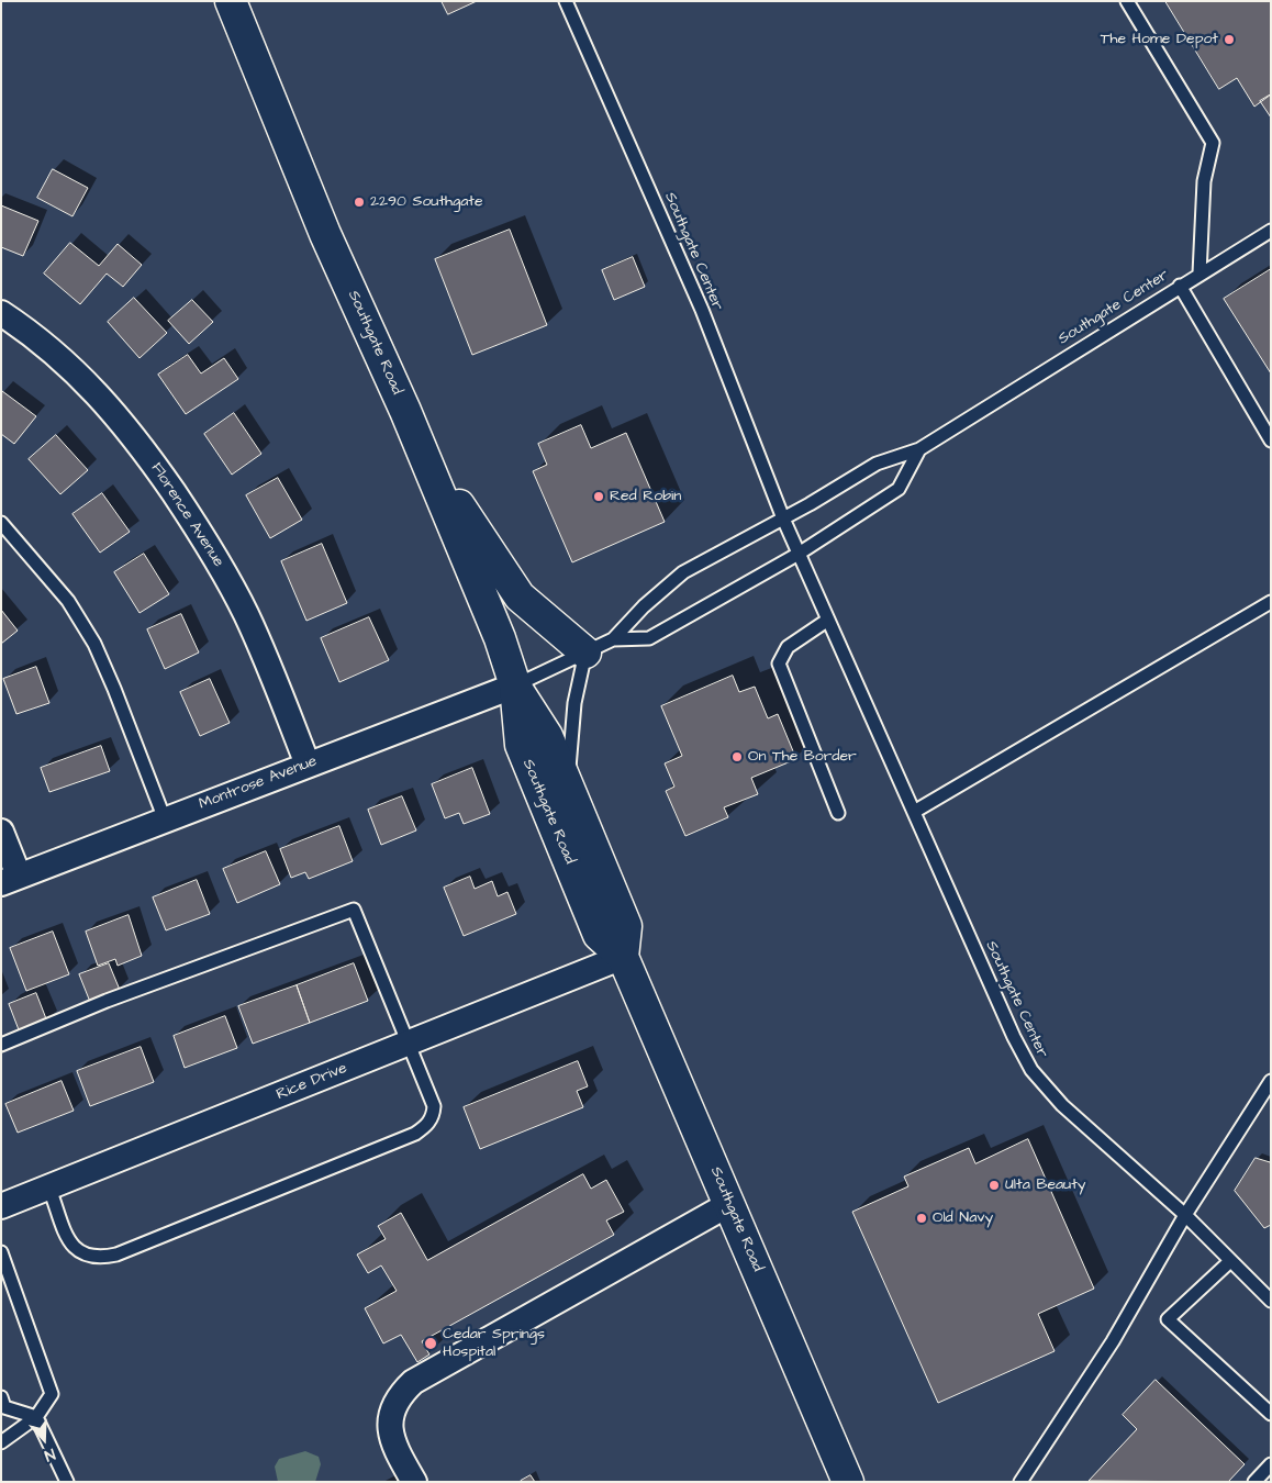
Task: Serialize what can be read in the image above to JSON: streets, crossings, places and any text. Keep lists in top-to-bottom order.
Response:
{
  "streets": {
    "street": [
      "Southgate Road",
      "Florence Avenue",
      "Montrose Avenue",
      "Rice Drive"
    ],
    "lane": ["Southgate Center"]
  },
  "crossings": [
    ["Southgate Center", "Southgate Road"],
    ["Southgate Center", "Montrose Avenue"],
    ["Southgate Road", "Montrose Avenue"],
    ["Southgate Road", "Rice Drive"],
    ["Florence Avenue", "Montrose Avenue"]
  ],
  "places": [
    "The Home Depot",
    "2290 Southgate",
    "Red Robin",
    "On The Border",
    "Ulta Beauty",
    "Old Navy",
    "Cedar Springs Hospital"
  ],
  "north": "bottom"
}
